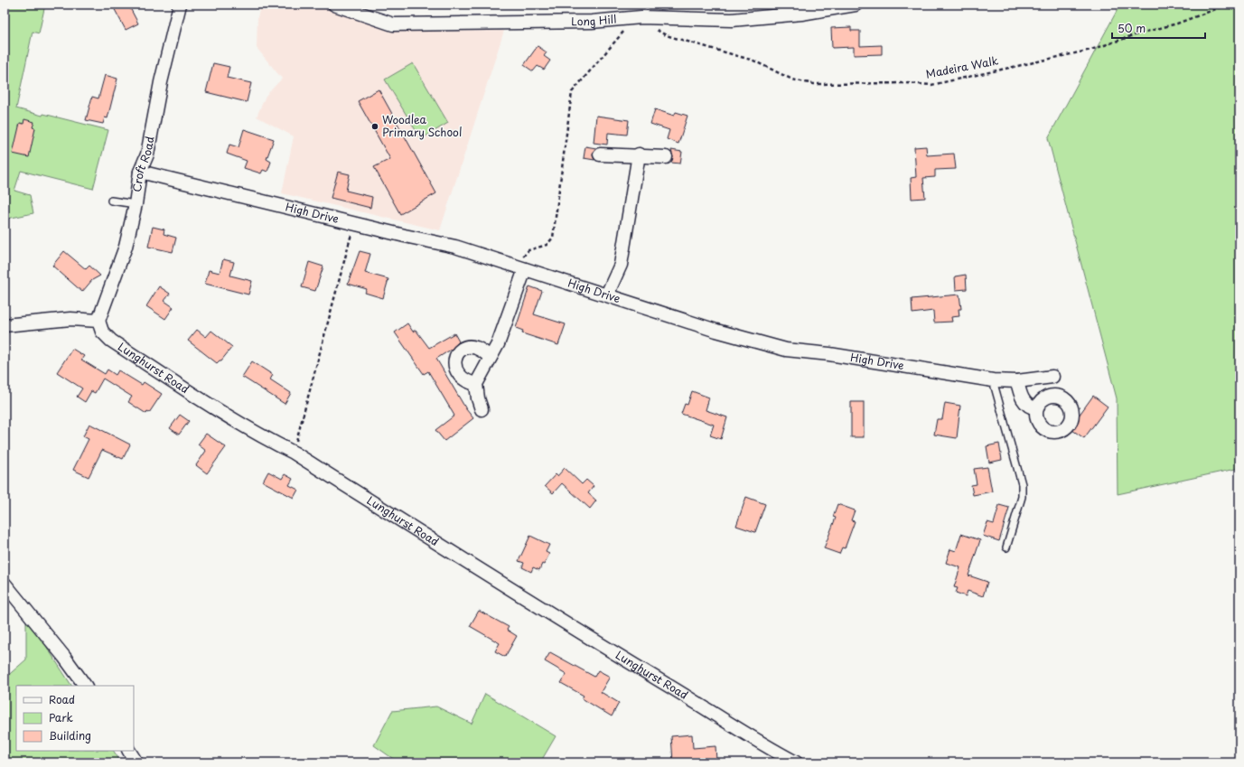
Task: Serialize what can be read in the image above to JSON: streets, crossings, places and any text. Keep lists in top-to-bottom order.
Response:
{
  "streets": {
    "street": [
      "Long Hill",
      "Croft Road",
      "High Drive",
      "Lunghurst Road"
    ],
    "path": ["Madeira Walk"]
  },
  "crossings": [
    ["Long Hill", "Madeira Walk"],
    ["Croft Road", "High Drive"],
    ["Croft Road", "Lunghurst Road"]
  ],
  "places": ["Woodlea Primary School"],
  "legend": ["Road", "Park", "Building"],
  "scale_bar": "50 m"
}
